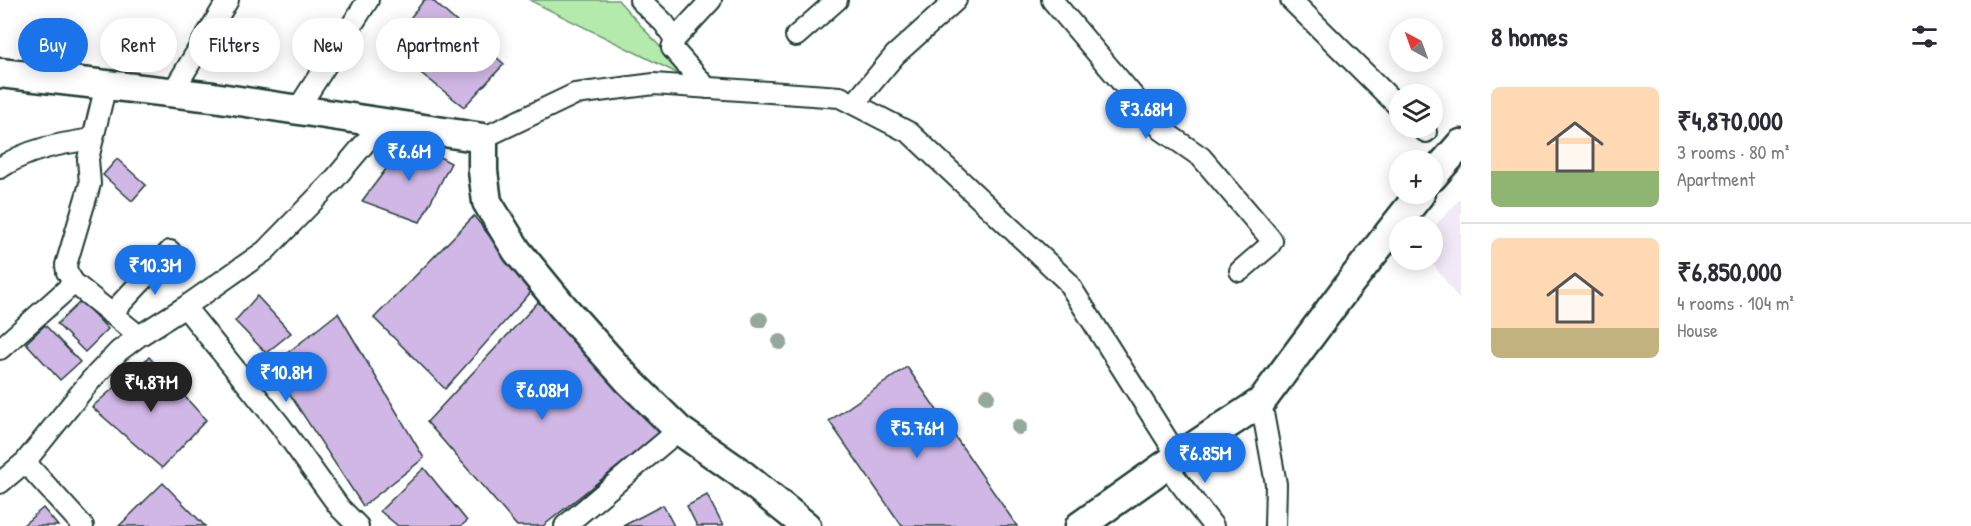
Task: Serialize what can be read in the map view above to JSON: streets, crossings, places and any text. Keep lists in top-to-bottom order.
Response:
{
  "north": "top left",
  "page": {
    "heading": "8 homes",
    "map_buttons": ["+", "−"],
    "chip": [
      "Buy",
      "Rent",
      "Filters",
      "New",
      "Apartment"
    ],
    "list": [
      {
        "name": "₹4,870,000",
        "note": "3 rooms · 80 m² · Apartment"
      },
      {
        "name": "₹6,850,000",
        "note": "4 rooms · 104 m² · House"
      }
    ],
    "price": [
      "₹3.68M",
      "₹6.6M",
      "₹10.3M",
      "₹10.8M",
      "₹4.87M",
      "₹6.08M",
      "₹5.76M",
      "₹6.85M"
    ]
  }
}
